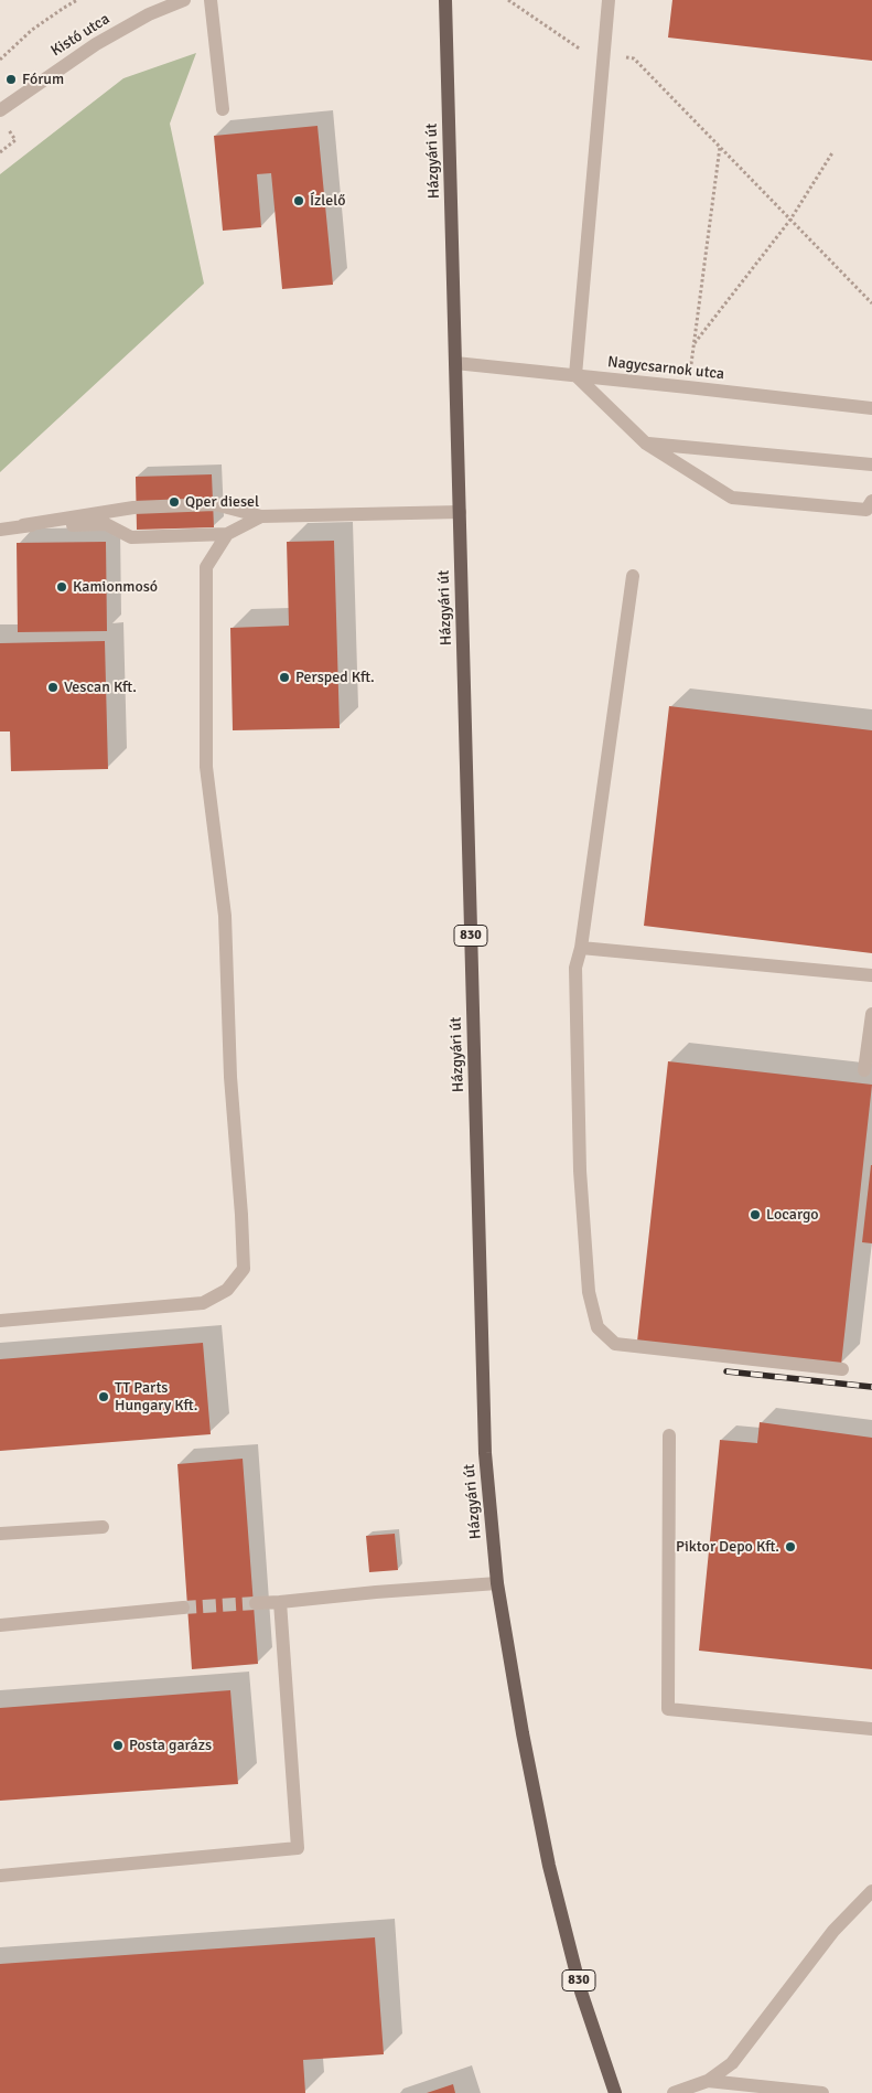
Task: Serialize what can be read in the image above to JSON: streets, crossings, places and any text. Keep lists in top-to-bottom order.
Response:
{
  "streets": {
    "main road": ["Házgyári út", "830"],
    "street": ["Kistó utca", "Nagycsarnok utca"]
  },
  "crossings": [
    ["Házgyári út", "Nagycsarnok utca"]
  ],
  "places": [
    "Fórum",
    "Ízlelő",
    "Qper diesel",
    "Kamionmosó",
    "Persped Kft.",
    "Vescan Kft.",
    "Locargo",
    "TT Parts Hungary Kft.",
    "Piktor Depo Kft.",
    "Posta garázs"
  ]
}
